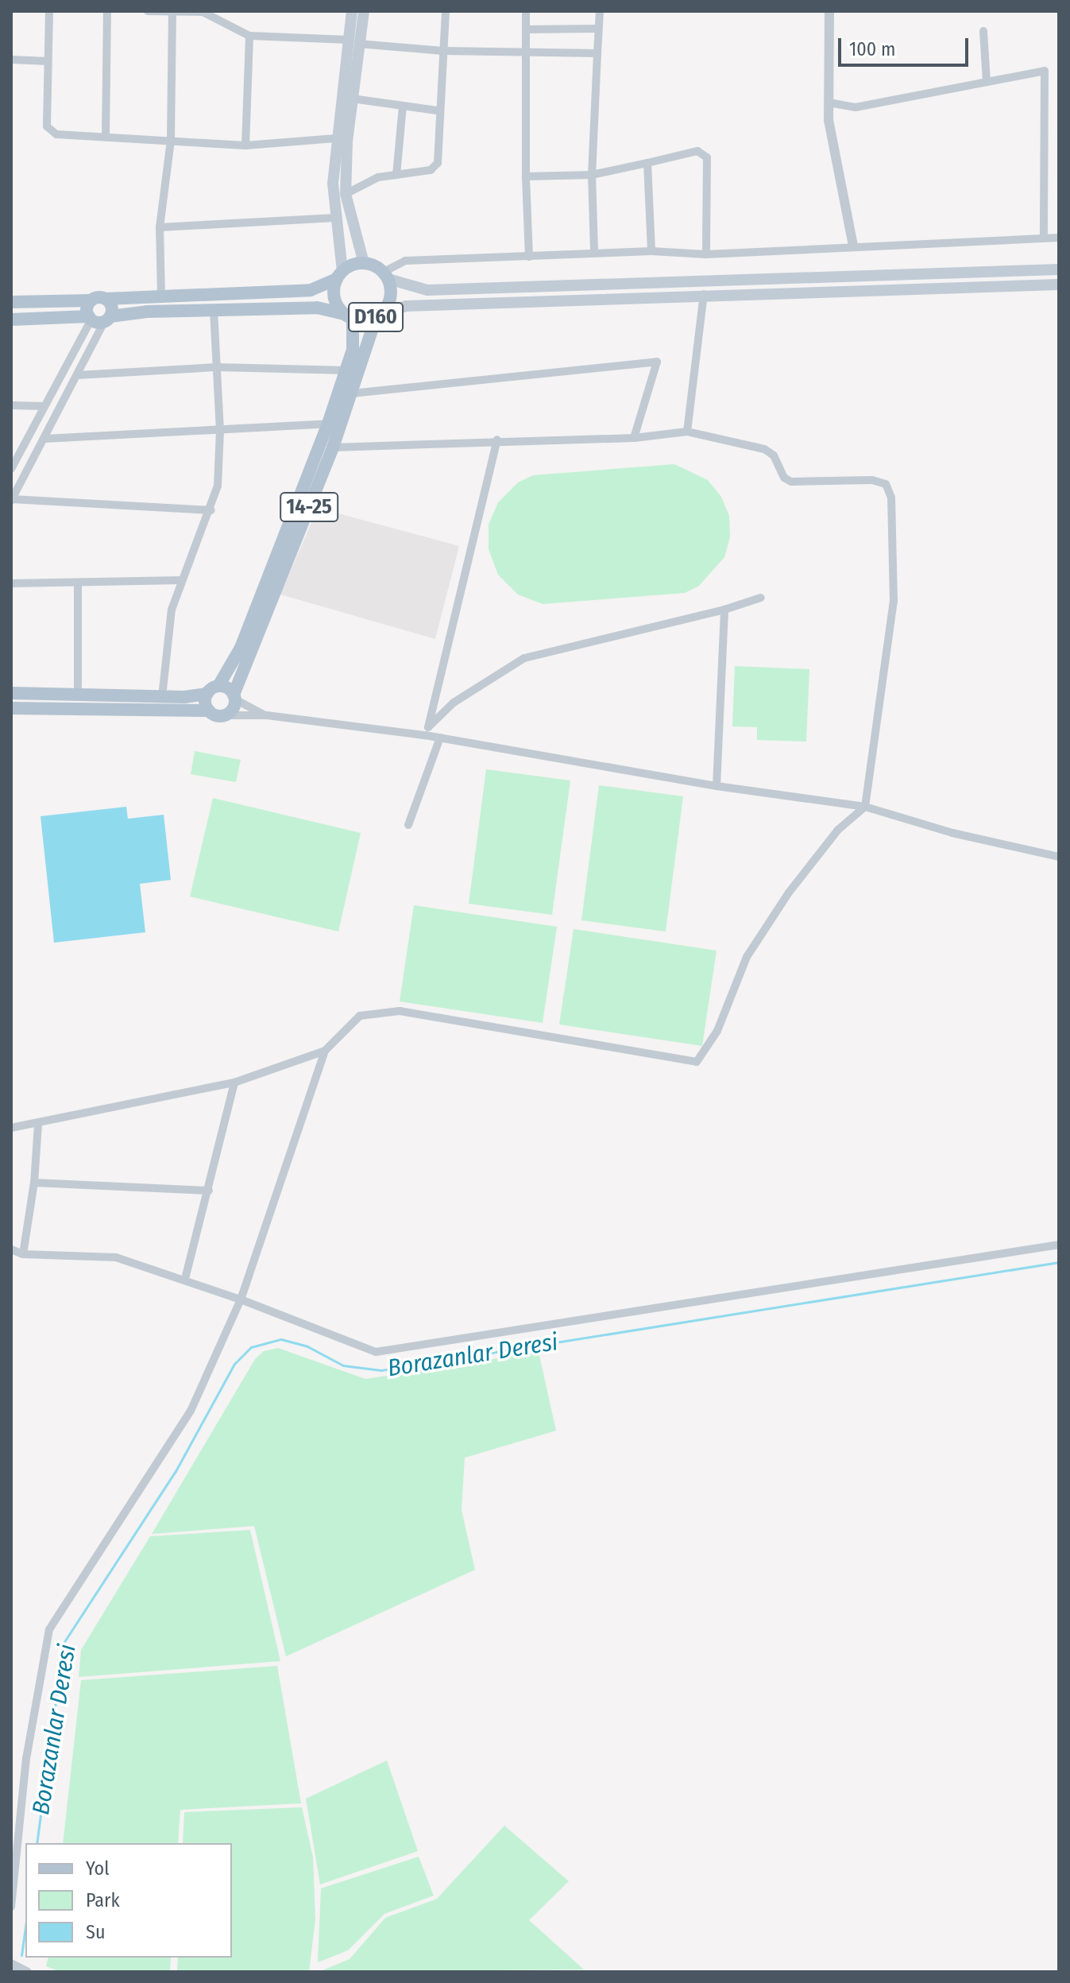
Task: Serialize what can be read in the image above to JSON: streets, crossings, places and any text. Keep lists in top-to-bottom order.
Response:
{
  "streets": {
    "main road": ["D160", "14-25"]
  },
  "crossings": [
    ["D160", "14-25"]
  ],
  "water": ["Borazanlar Deresi"],
  "legend": ["Yol", "Park", "Su"],
  "scale_bar": "100 m"
}
